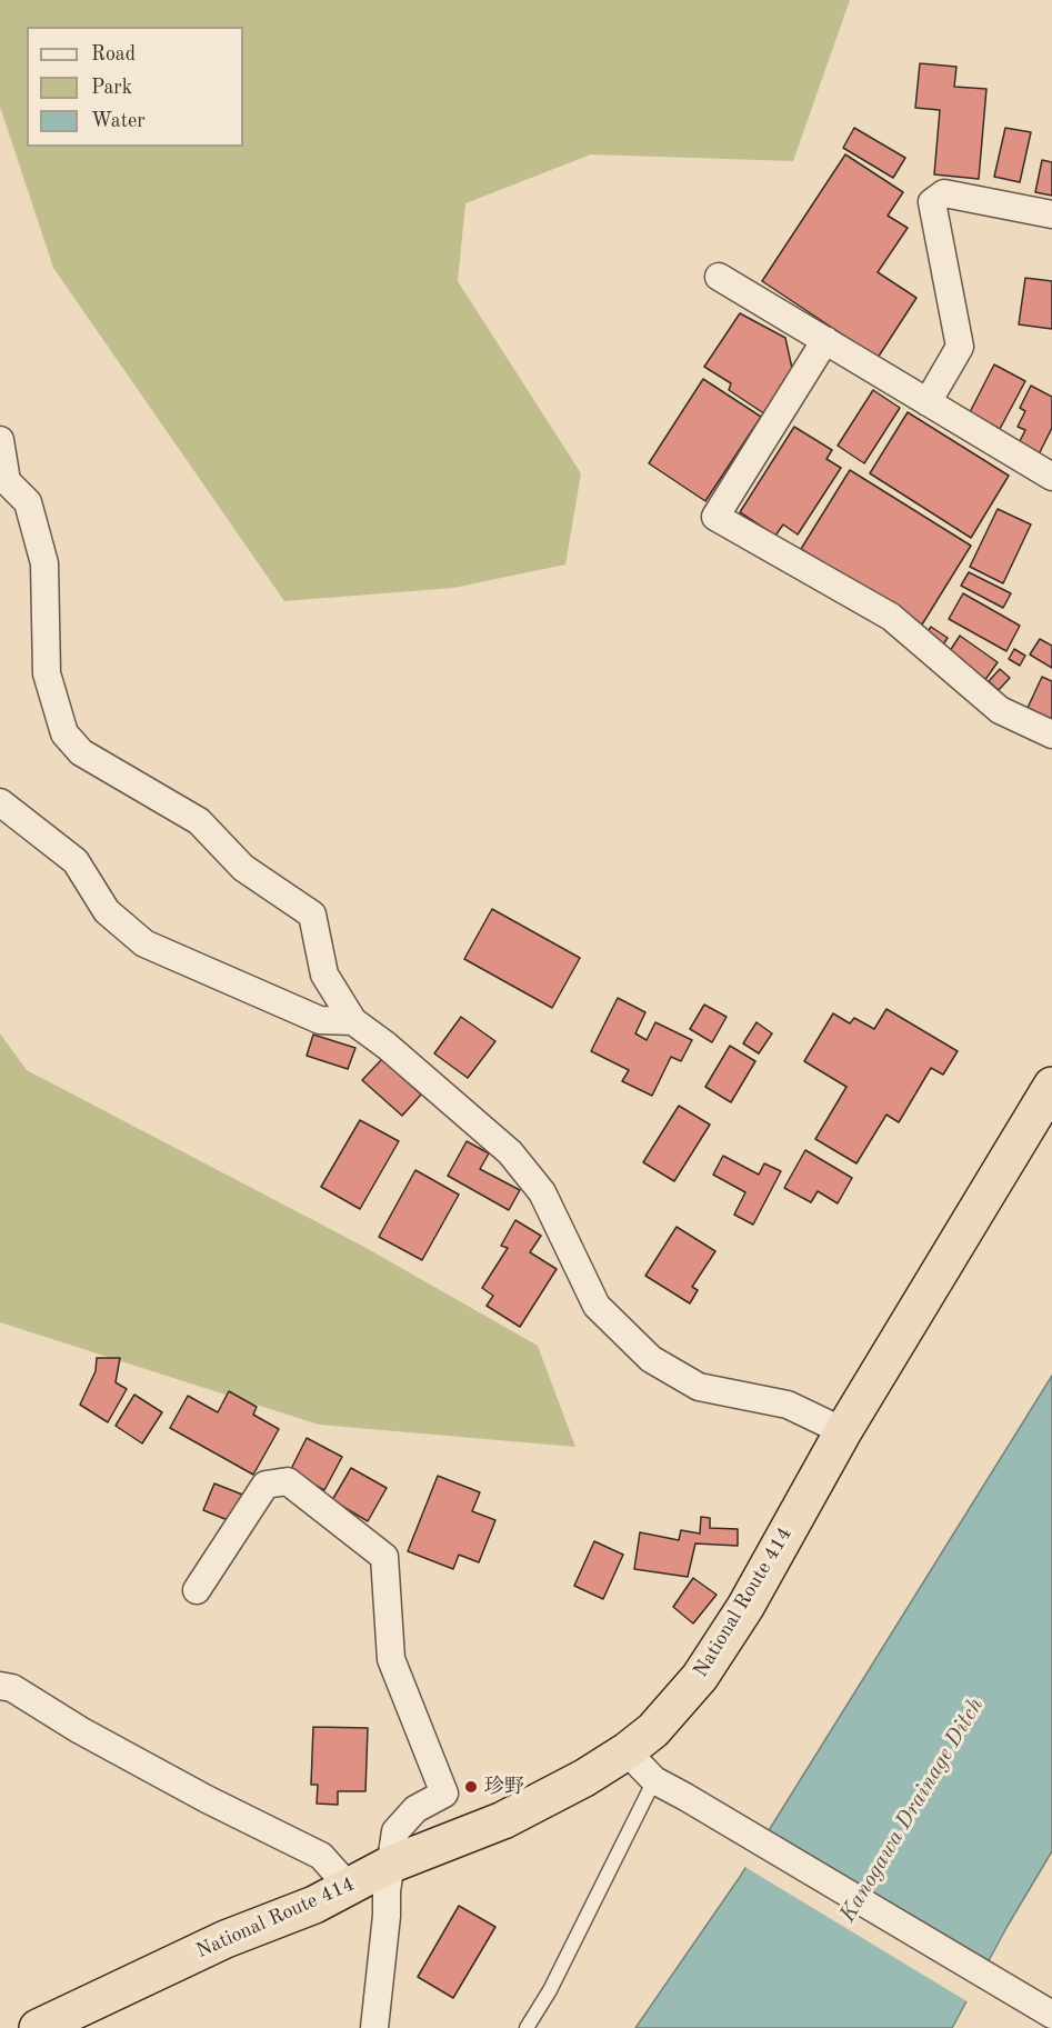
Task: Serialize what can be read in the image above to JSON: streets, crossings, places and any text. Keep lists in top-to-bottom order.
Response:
{
  "streets": {
    "highway": ["National Route 414"]
  },
  "water": ["Kanogawa Drainage Ditch"],
  "places": ["珍野"],
  "legend": ["Road", "Park", "Water"]
}
